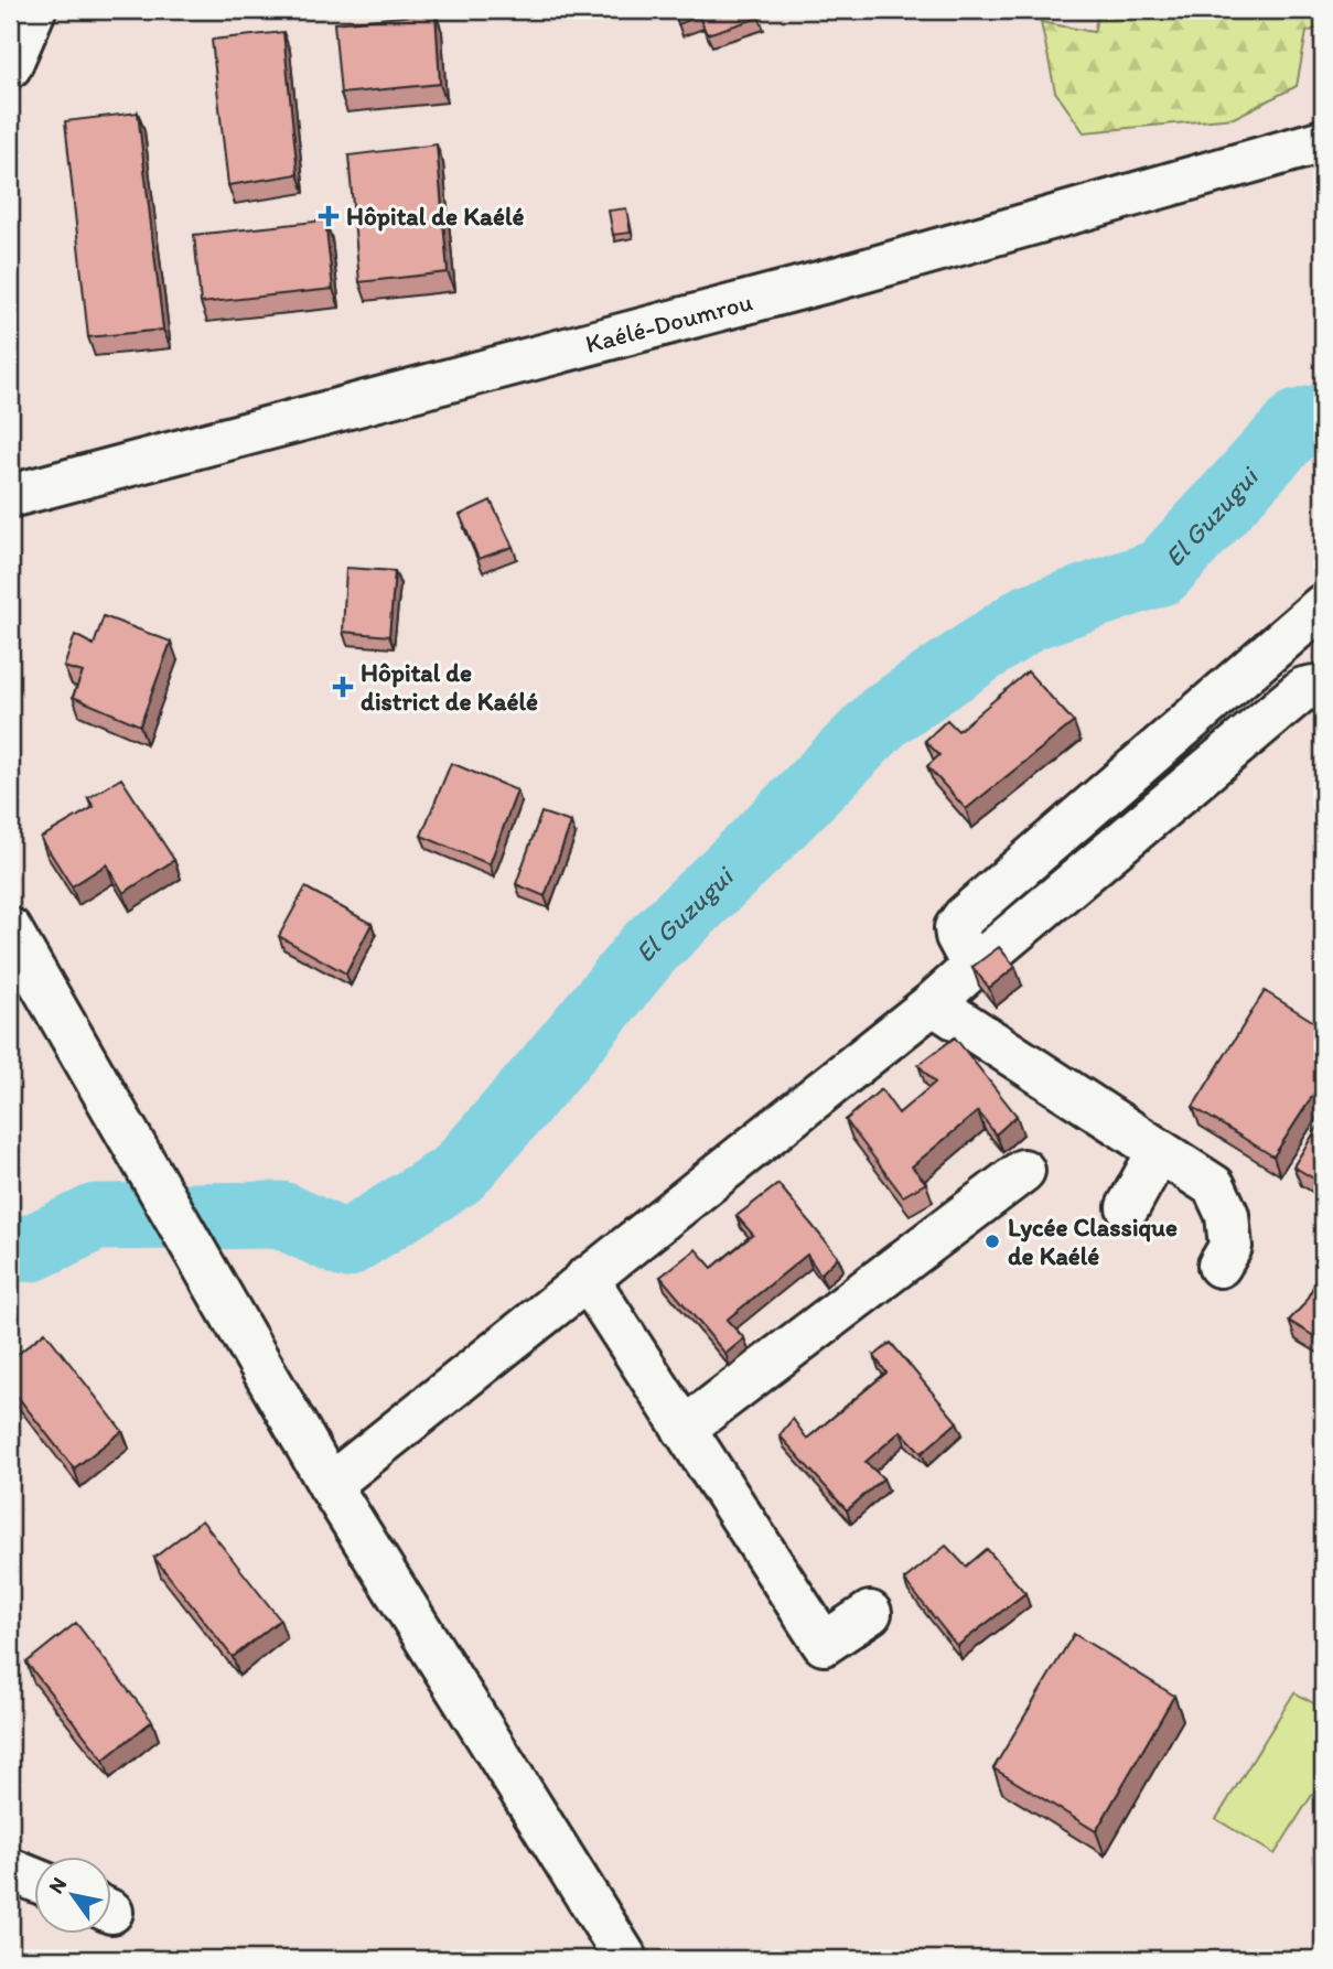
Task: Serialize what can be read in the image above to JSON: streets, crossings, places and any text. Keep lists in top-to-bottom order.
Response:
{
  "streets": {
    "main road": ["Kaélé-Doumrou"]
  },
  "water": ["El Guzugui"],
  "places": {
    "health": ["Hôpital de Kaélé", "Hôpital de district de Kaélé"],
    "other": ["Lycée Classique de Kaélé"]
  },
  "north": "top left"
}
